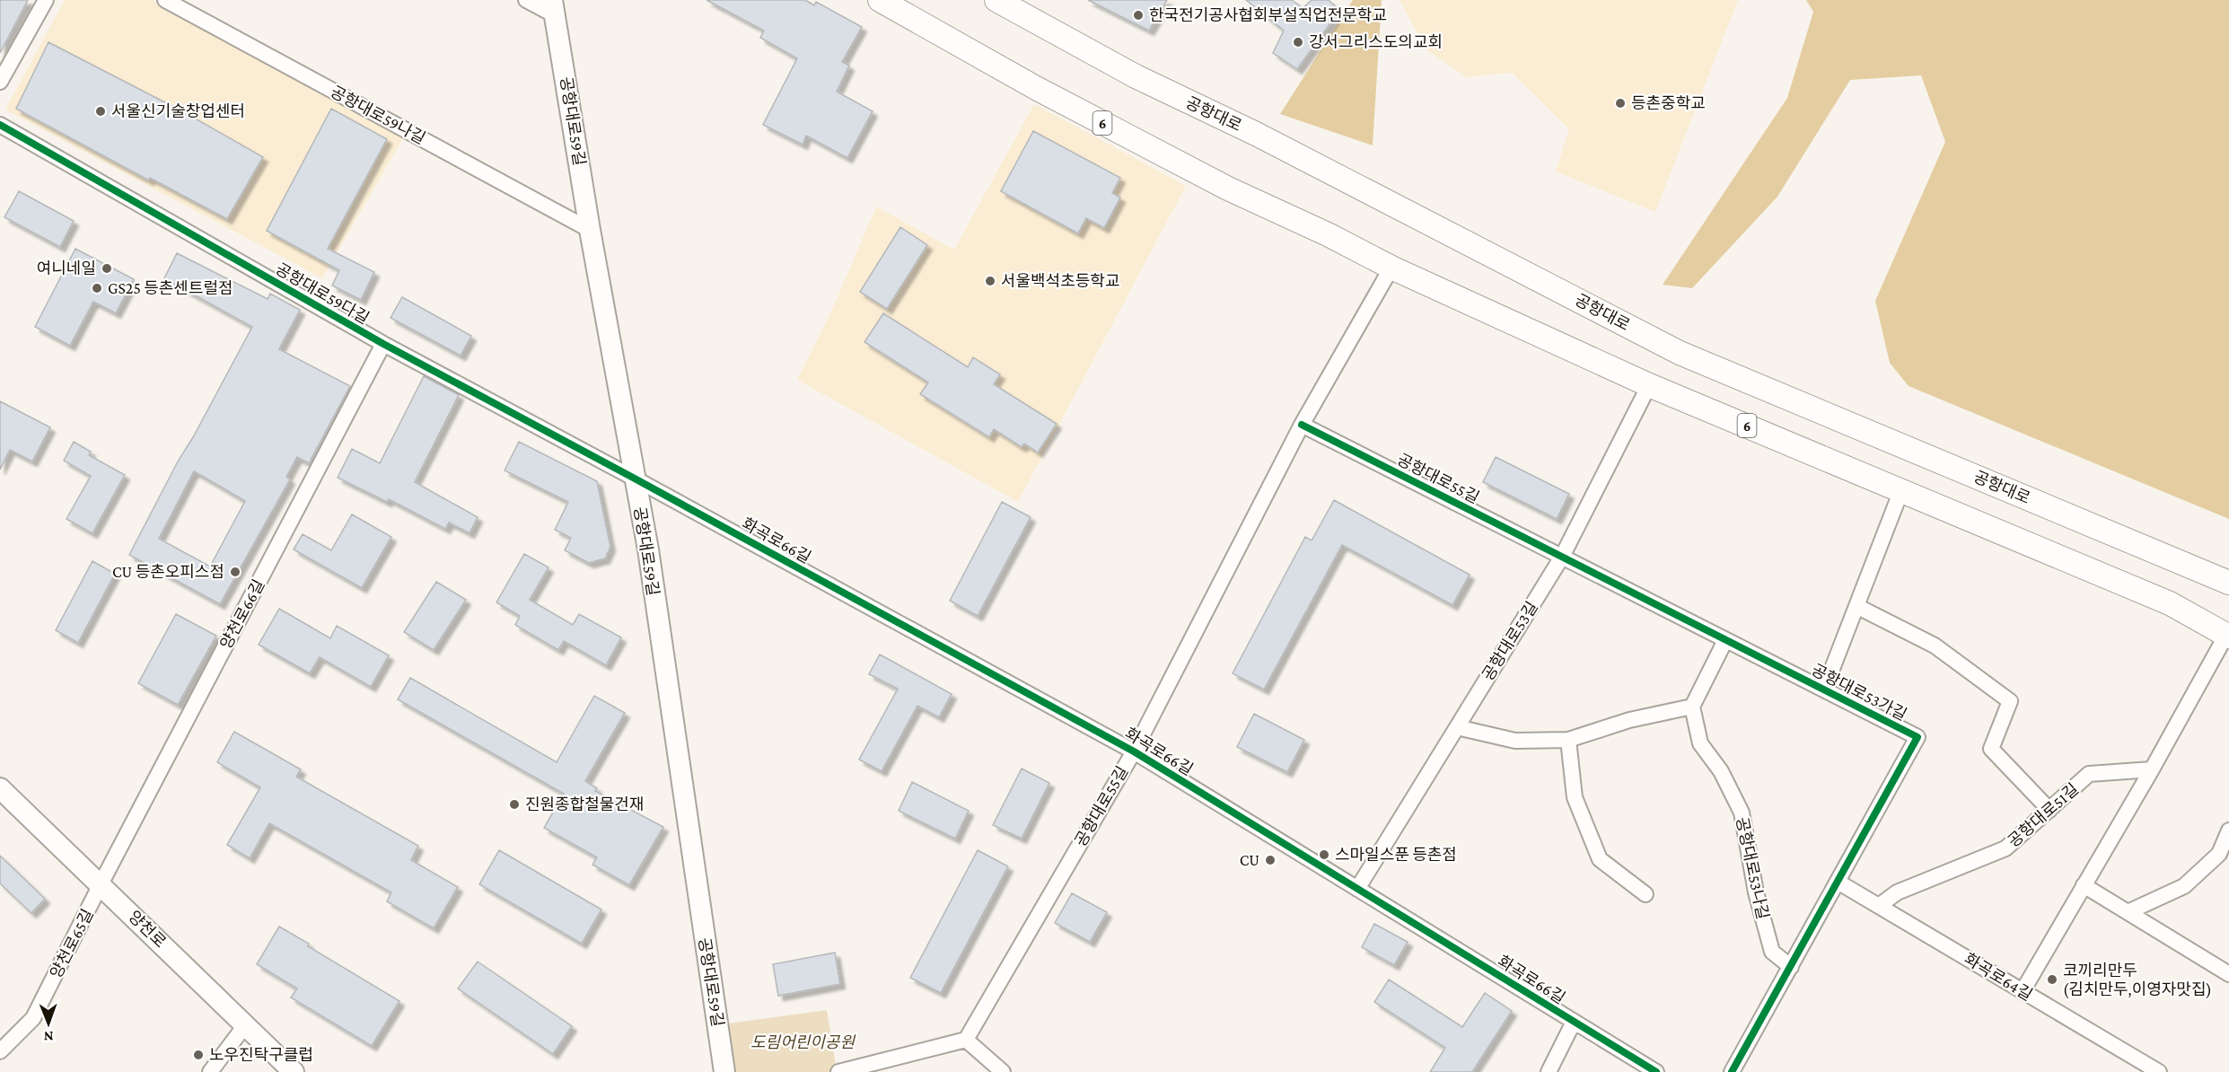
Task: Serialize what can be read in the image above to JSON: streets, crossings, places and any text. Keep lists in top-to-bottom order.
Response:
{
  "streets": {
    "main road": [
      "공항대로",
      "공항대로59길",
      "6",
      "양천로"
    ],
    "street": [
      "공항대로59나길",
      "공항대로59다길",
      "공항대로55길",
      "화곡로66길",
      "양천로66길",
      "공항대로53길",
      "공항대로53가길",
      "공항대로51길",
      "공항대로53나길",
      "양천로65길",
      "화곡로64길"
    ]
  },
  "crossings": [
    ["공항대로59나길", "공항대로59길"],
    ["공항대로59길", "공항대로59다길"],
    ["공항대로59길", "화곡로66길"],
    ["6", "공항대로55길"],
    ["6", "공항대로53길"],
    ["공항대로59다길", "화곡로66길"],
    ["공항대로59다길", "양천로66길"],
    ["공항대로55길", "화곡로66길"],
    ["공항대로55길", "공항대로53길"],
    ["공항대로55길", "공항대로53가길"],
    ["화곡로66길", "공항대로53길"],
    ["양천로66길", "양천로"],
    ["양천로66길", "양천로65길"],
    ["공항대로53길", "공항대로53가길"],
    ["공항대로53가길", "공항대로53나길"],
    ["공항대로53가길", "화곡로64길"],
    ["공항대로51길", "화곡로64길"],
    ["양천로", "양천로65길"]
  ],
  "parks": ["도림어린이공원"],
  "places": [
    "한국전기공사협회부설직업전문학교",
    "강서그리스도의교회",
    "등촌중학교",
    "서울신기술창업센터",
    "여니네일",
    "서울백석초등학교",
    "GS25 등촌센트럴점",
    "CU 등촌오피스점",
    "진원종합철물건재",
    "스마일스푼 등촌점",
    "CU",
    "코끼리만두 (김치만두,이영자맛집)",
    "노우진탁구클럽"
  ],
  "north": "bottom"
}
